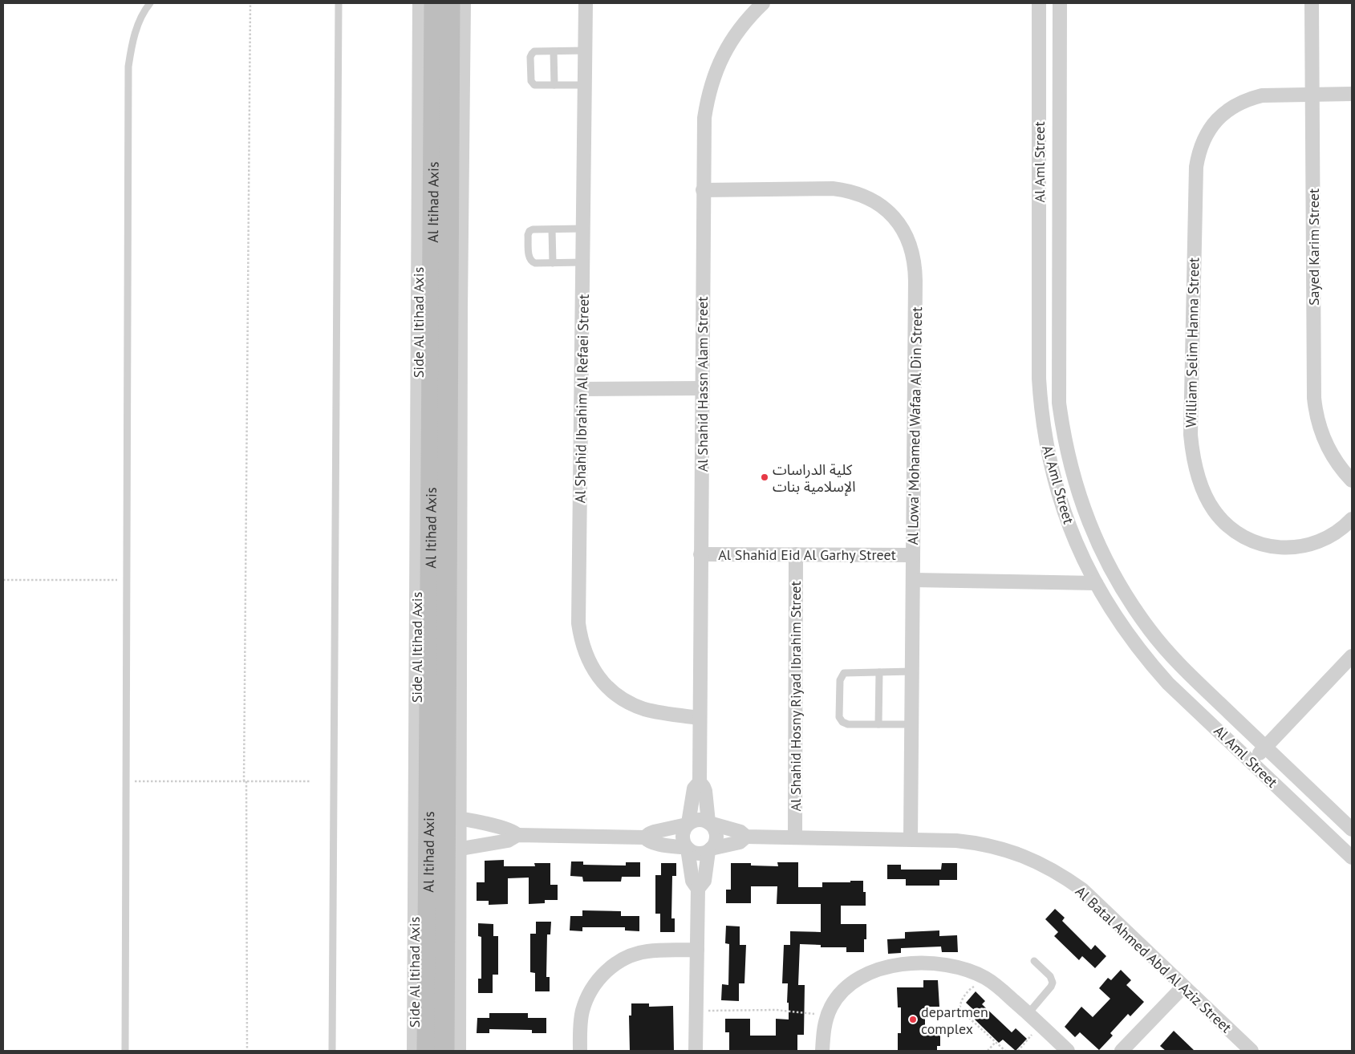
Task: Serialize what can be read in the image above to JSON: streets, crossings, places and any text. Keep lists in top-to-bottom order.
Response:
{
  "streets": {
    "street": [
      "Al Aml Street",
      "Al Itihad Axis",
      "Sayed Karim Street",
      "Side Al Itihad Axis",
      "William Selim Hanna Street",
      "Al Shahid Hassn Alam Street",
      "Al Shahid Ibrahim Al Refaei Street",
      "Al Lowa' Mohamed Wafaa Al Din Street",
      "Al Shahid Eid Al Garhy Street",
      "Al Shahid Hosny Riyad Ibrahim Street",
      "Al Batal Ahmed Abd Al Aziz Street"
    ]
  },
  "crossings": [
    ["Sayed Karim Street", "William Selim Hanna Street"],
    ["Al Shahid Hassn Alam Street", "Al Shahid Ibrahim Al Refaei Street"],
    ["Al Shahid Hassn Alam Street", "Al Lowa' Mohamed Wafaa Al Din Street"],
    ["Al Shahid Hassn Alam Street", "Al Shahid Eid Al Garhy Street"],
    ["Al Shahid Hassn Alam Street", "Al Batal Ahmed Abd Al Aziz Street"],
    ["Al Lowa' Mohamed Wafaa Al Din Street", "Al Shahid Eid Al Garhy Street"],
    ["Al Lowa' Mohamed Wafaa Al Din Street", "Al Batal Ahmed Abd Al Aziz Street"],
    ["Al Shahid Eid Al Garhy Street", "Al Shahid Hosny Riyad Ibrahim Street"],
    ["Al Shahid Hosny Riyad Ibrahim Street", "Al Batal Ahmed Abd Al Aziz Street"]
  ],
  "places": ["كلية الدراسات الإسلامية بنات", "departmen complex"]
}
